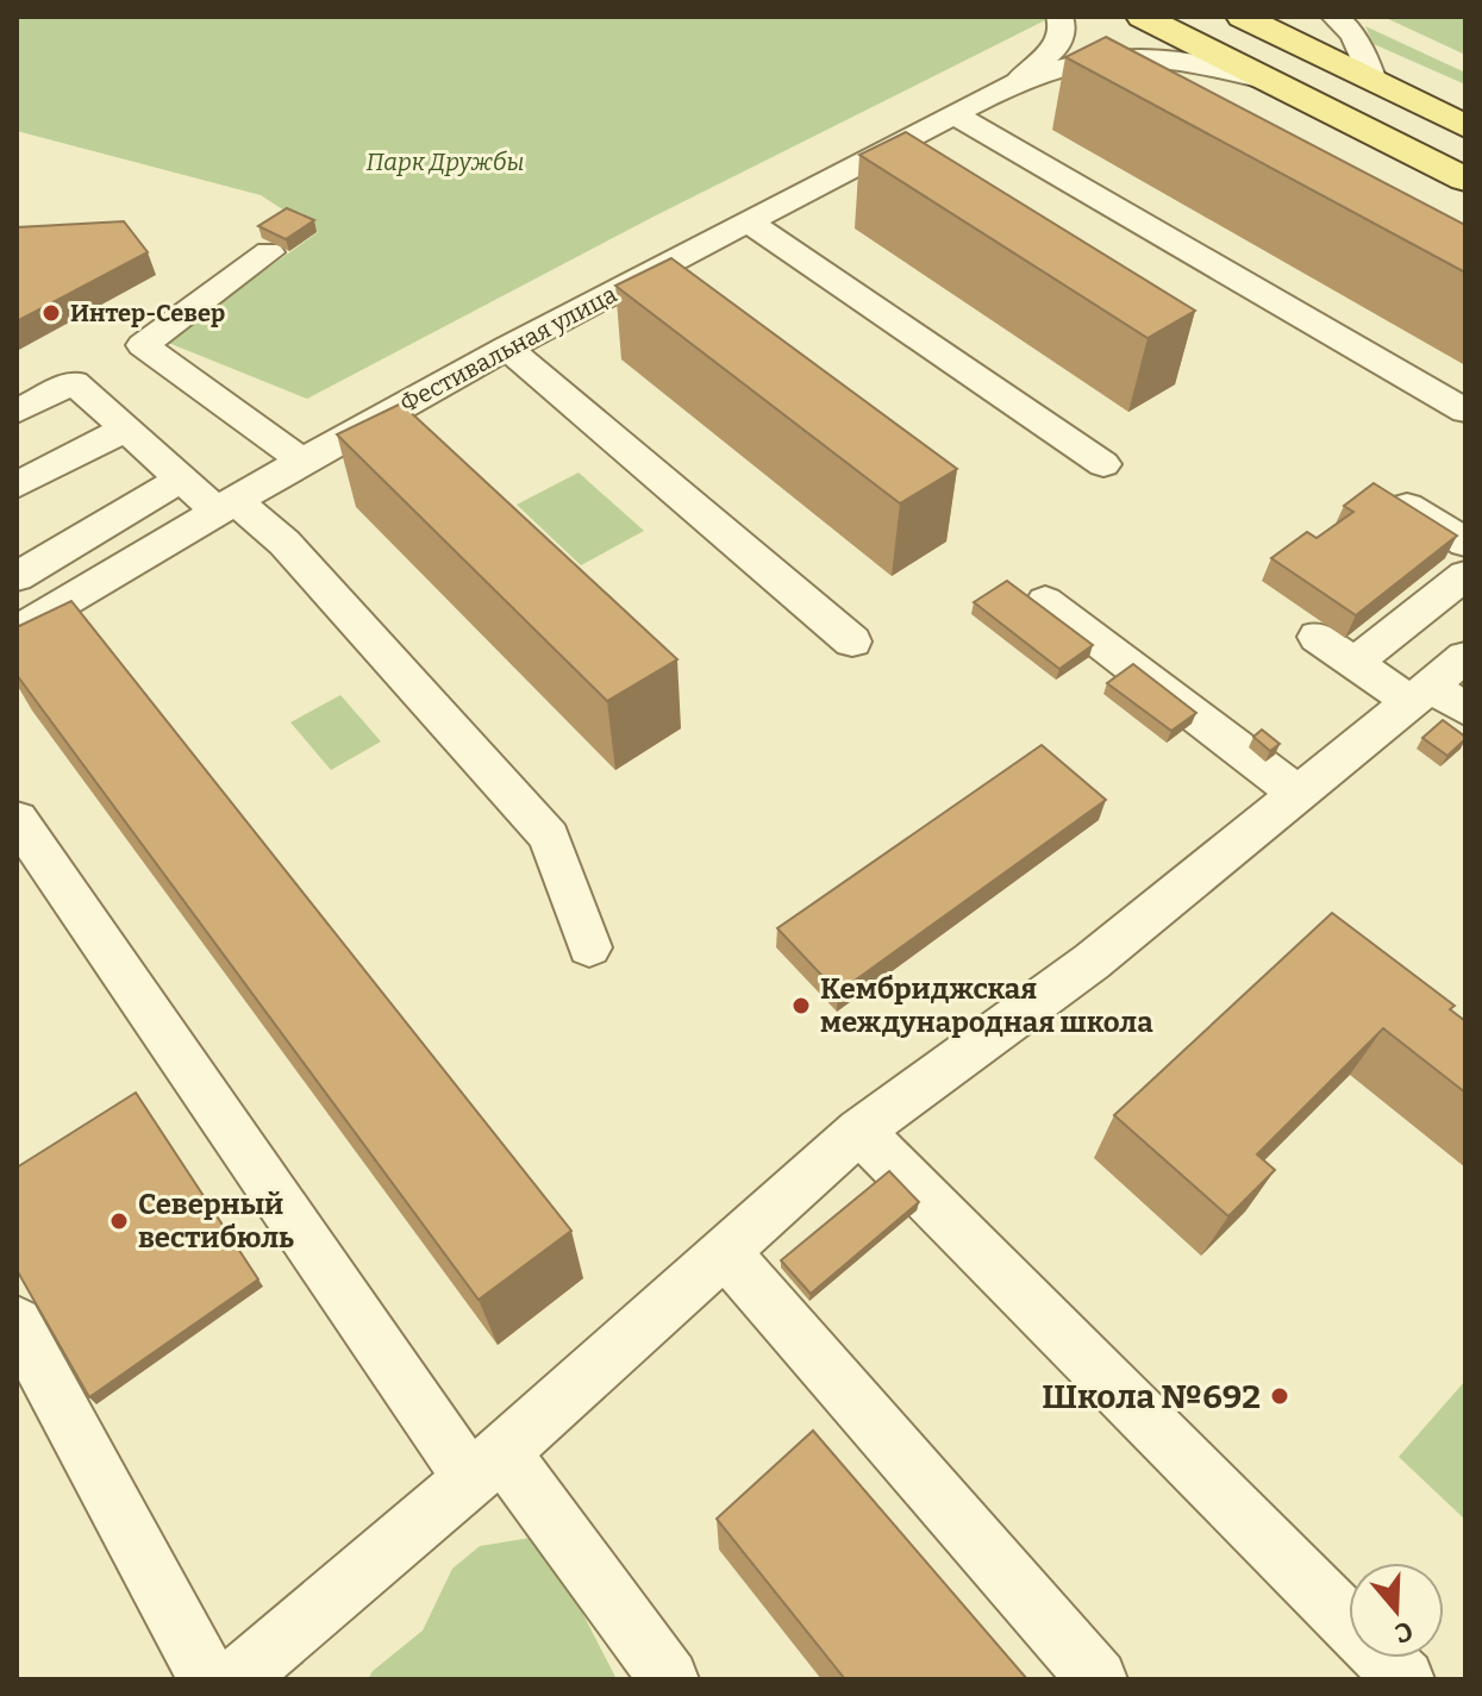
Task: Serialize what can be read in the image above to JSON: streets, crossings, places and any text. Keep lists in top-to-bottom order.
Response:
{
  "streets": {
    "street": ["Фестивальная улица"]
  },
  "parks": ["Парк Дружбы"],
  "places": [
    "Интер-Север",
    "Кембриджская международная школа",
    "Северный вестибюль",
    "Школа №692"
  ],
  "north": "bottom"
}
